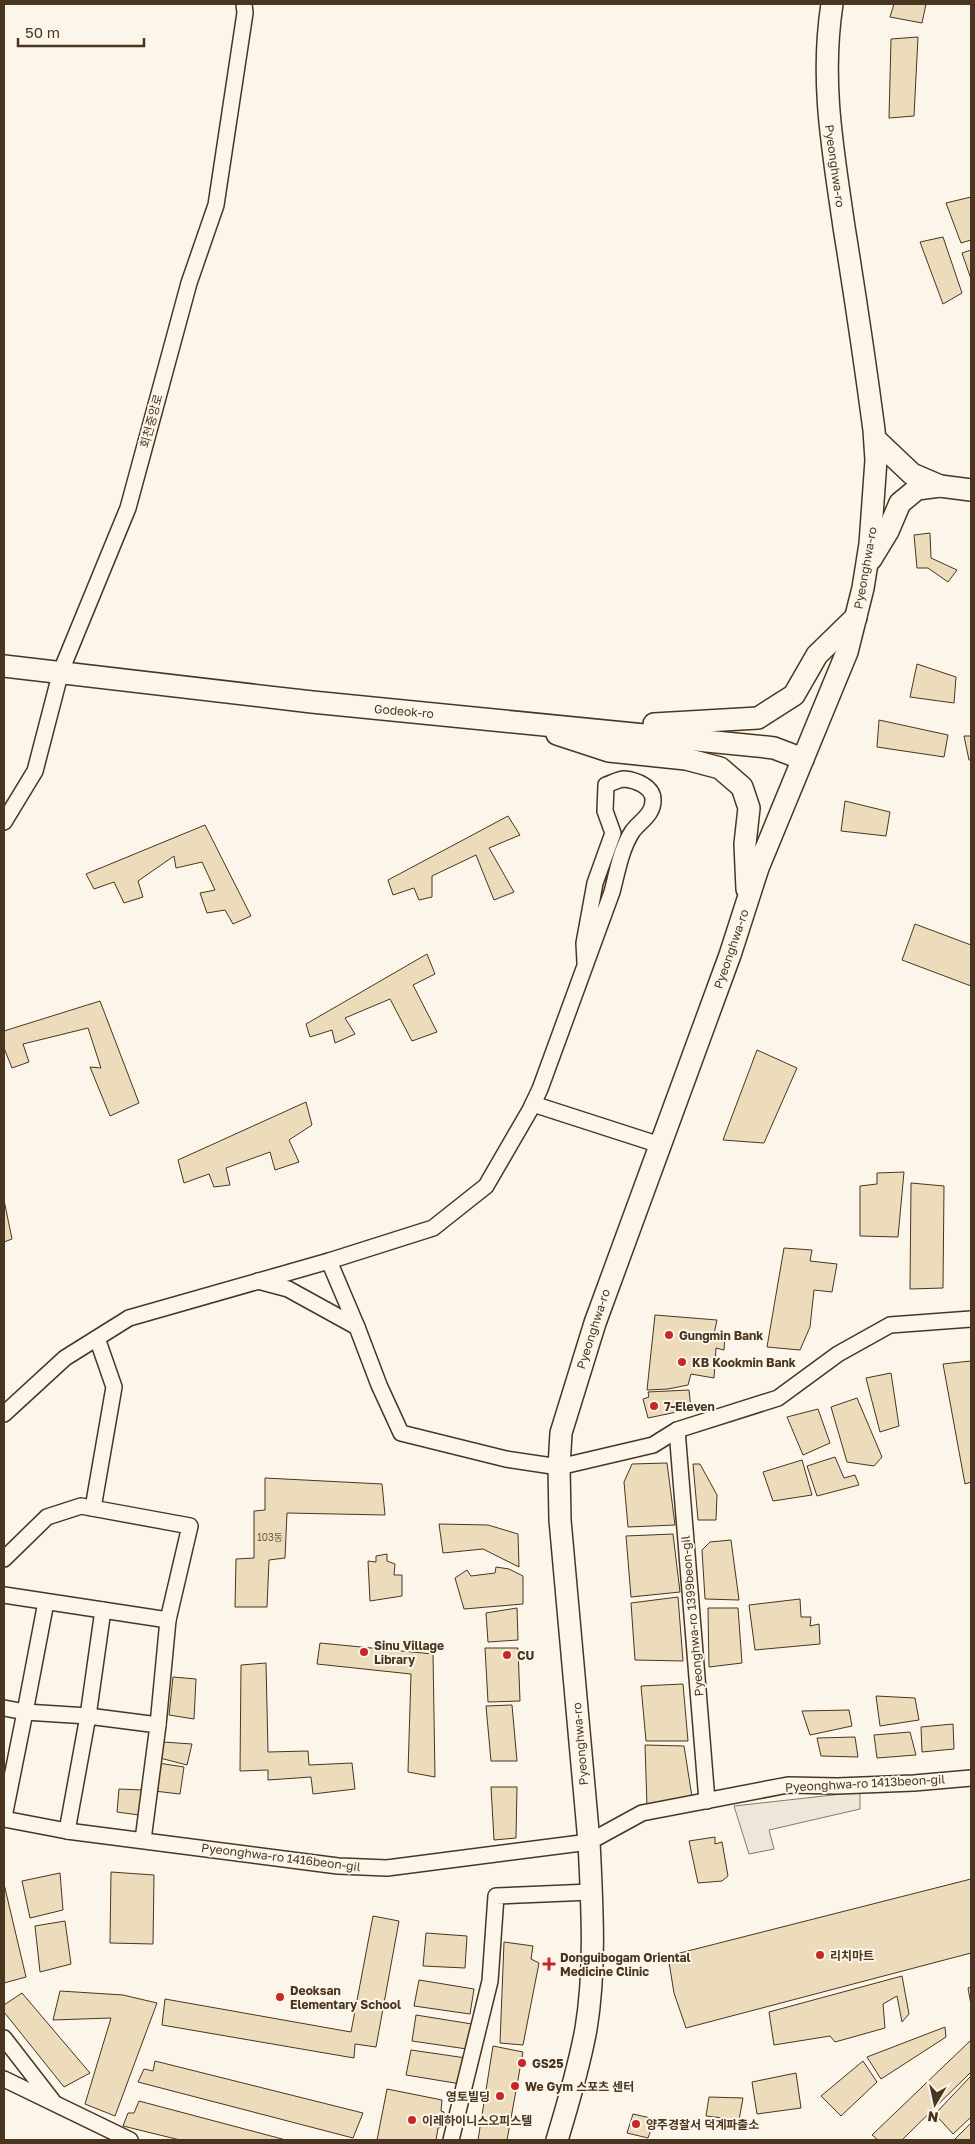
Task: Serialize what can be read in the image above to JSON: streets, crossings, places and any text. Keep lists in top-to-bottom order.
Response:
{
  "streets": {
    "main road": ["Pyeonghwa-ro", "Godeok-ro"],
    "street": [
      "회천중앙로",
      "Pyeonghwa-ro 1399beon-gil",
      "Pyeonghwa-ro 1413beon-gil",
      "Pyeonghwa-ro 1416beon-gil"
    ]
  },
  "crossings": [
    ["Pyeonghwa-ro", "Godeok-ro"],
    ["Pyeonghwa-ro", "Pyeonghwa-ro 1413beon-gil"],
    ["Pyeonghwa-ro", "Pyeonghwa-ro 1416beon-gil"],
    ["회천중앙로", "Godeok-ro"],
    ["Pyeonghwa-ro 1399beon-gil", "Pyeonghwa-ro 1413beon-gil"],
    ["Pyeonghwa-ro 1413beon-gil", "Pyeonghwa-ro 1416beon-gil"]
  ],
  "places": {
    "other": [
      "Gungmin Bank",
      "KB Kookmin Bank",
      "7-Eleven",
      "Sinu Village Library",
      "CU",
      "리치마트",
      "Deoksan Elementary School",
      "GS25",
      "We Gym 스포츠 센터",
      "영토빌딩",
      "이레하이니스오피스텔",
      "양주경찰서 덕계파출소"
    ],
    "health": ["Donguibogam Oriental Medicine Clinic"]
  },
  "house_numbers": ["103동"],
  "scale_bar": "50 m",
  "north": "bottom"
}
